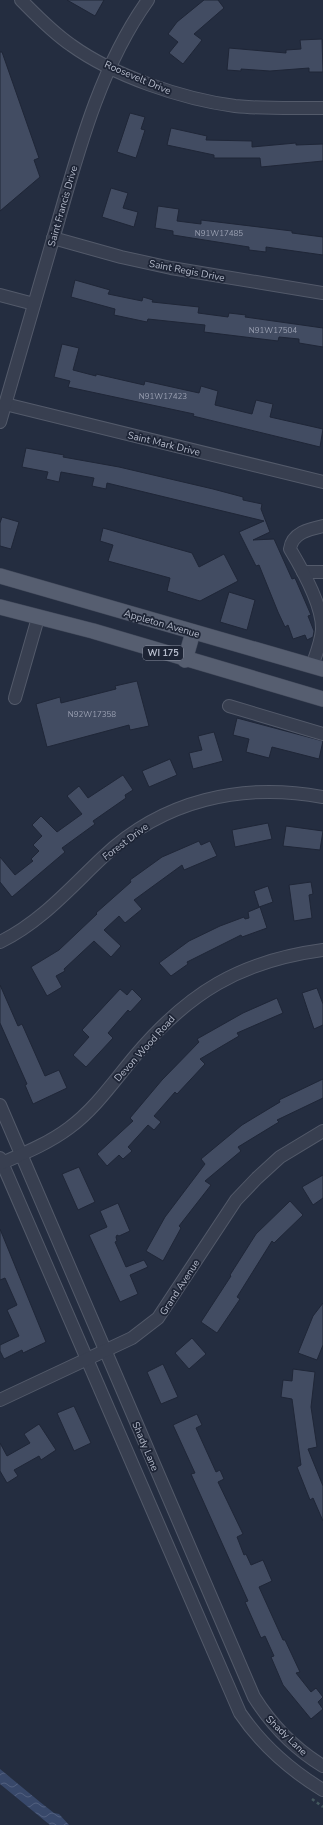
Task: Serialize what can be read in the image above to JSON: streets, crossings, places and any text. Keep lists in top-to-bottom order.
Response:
{
  "streets": {
    "main road": ["Appleton Avenue", "WI 175"],
    "street": [
      "Roosevelt Drive",
      "Saint Francis Drive",
      "Saint Regis Drive",
      "Saint Mark Drive",
      "Forest Drive",
      "Devon Wood Road",
      "Grand Avenue",
      "Shady Lane"
    ]
  },
  "crossings": [
    ["Roosevelt Drive", "Saint Francis Drive"],
    ["Saint Francis Drive", "Saint Regis Drive"],
    ["Saint Francis Drive", "Saint Mark Drive"],
    ["Devon Wood Road", "Shady Lane"],
    ["Grand Avenue", "Shady Lane"]
  ],
  "house_numbers": [
    "N91W17485",
    "N91W17504",
    "N91W17423",
    "N92W17358"
  ]
}
